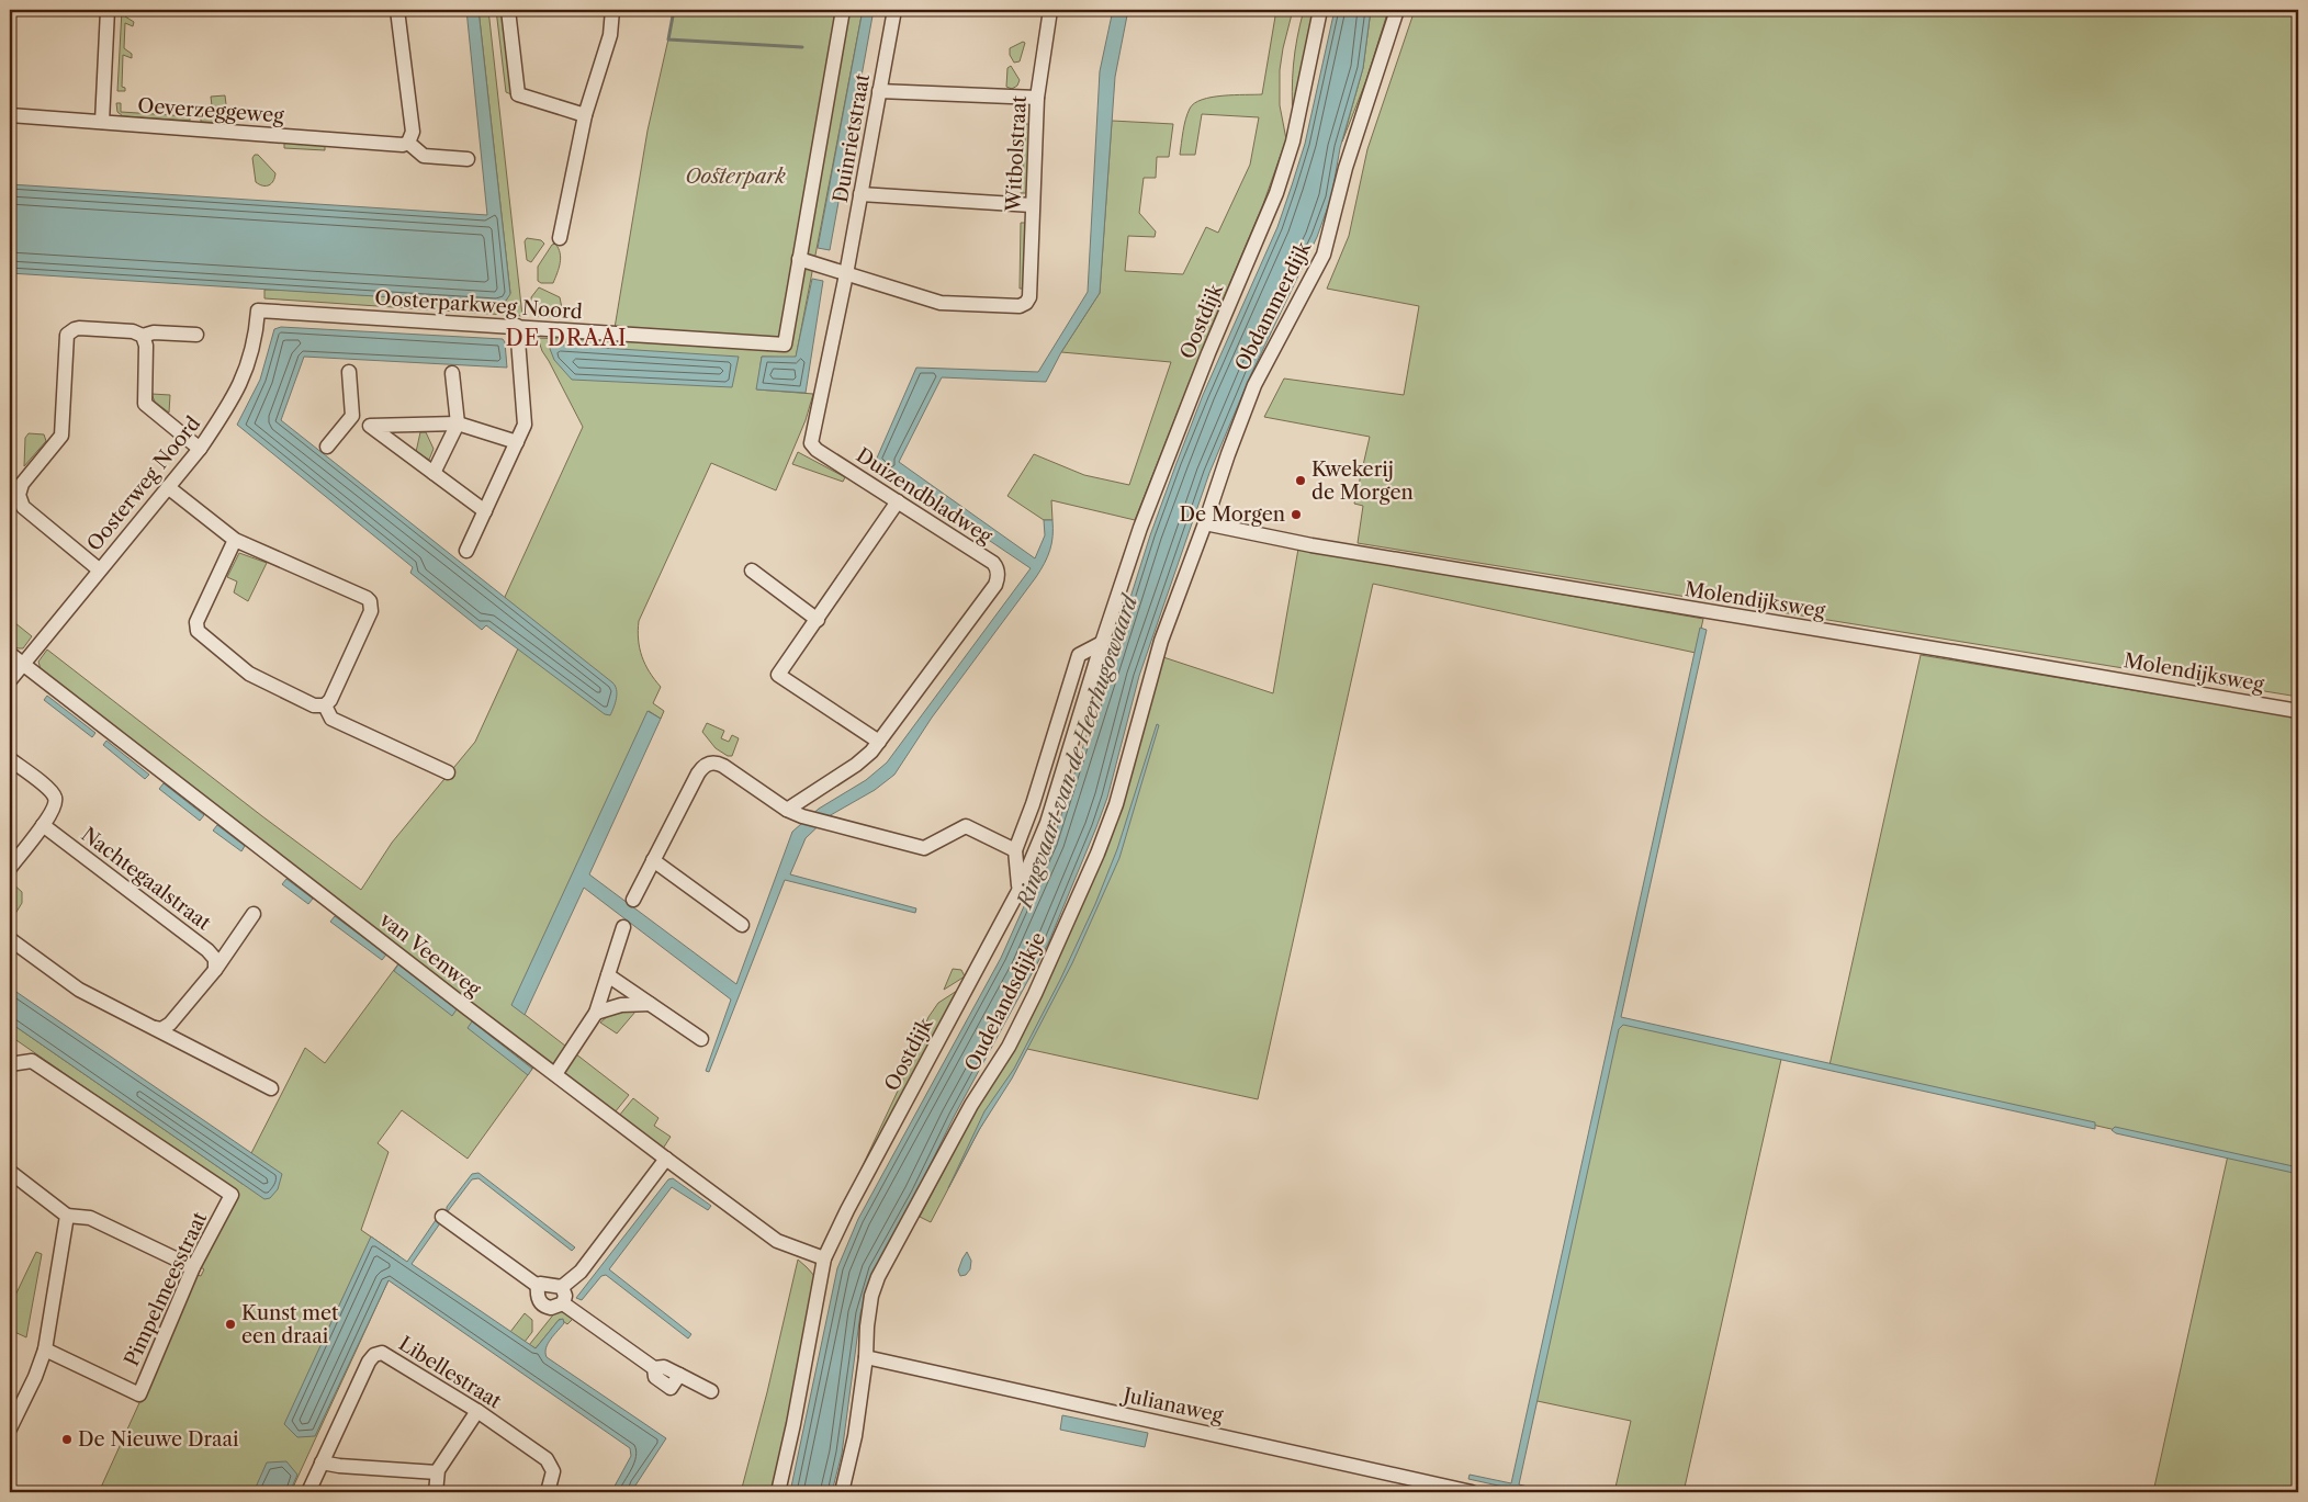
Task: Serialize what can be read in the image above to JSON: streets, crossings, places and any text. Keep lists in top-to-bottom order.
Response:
{
  "streets": {
    "street": [
      "Oeverzeggeweg",
      "Duinrietstraat",
      "Witbolstraat",
      "Oosterparkweg Noord",
      "Obdammerdijk",
      "Oostdijk",
      "Oosterweg Noord",
      "Duizendbladweg",
      "Molendijksweg",
      "Nachtegaalstraat",
      "van Veenweg",
      "Oudelandsdijkje",
      "Pimpelmeesstraat",
      "Libellestraat",
      "Julianaweg"
    ]
  },
  "crossings": [
    ["Duinrietstraat", "Witbolstraat"],
    ["Duinrietstraat", "Duizendbladweg"],
    ["Witbolstraat", "Duizendbladweg"],
    ["Oosterparkweg Noord", "Oosterweg Noord"],
    ["Obdammerdijk", "Molendijksweg"],
    ["Obdammerdijk", "Oudelandsdijkje"],
    ["Oostdijk", "van Veenweg"],
    ["Oosterweg Noord", "van Veenweg"],
    ["Molendijksweg", "Oudelandsdijkje"],
    ["Oudelandsdijkje", "Julianaweg"]
  ],
  "districts": ["DE DRAAI"],
  "water": ["Ringvaart van de Heerhugowaard"],
  "parks": ["Oosterpark"],
  "places": [
    "Kwekerij de Morgen",
    "De Morgen",
    "Kunst met een draai",
    "De Nieuwe Draai"
  ]
}
